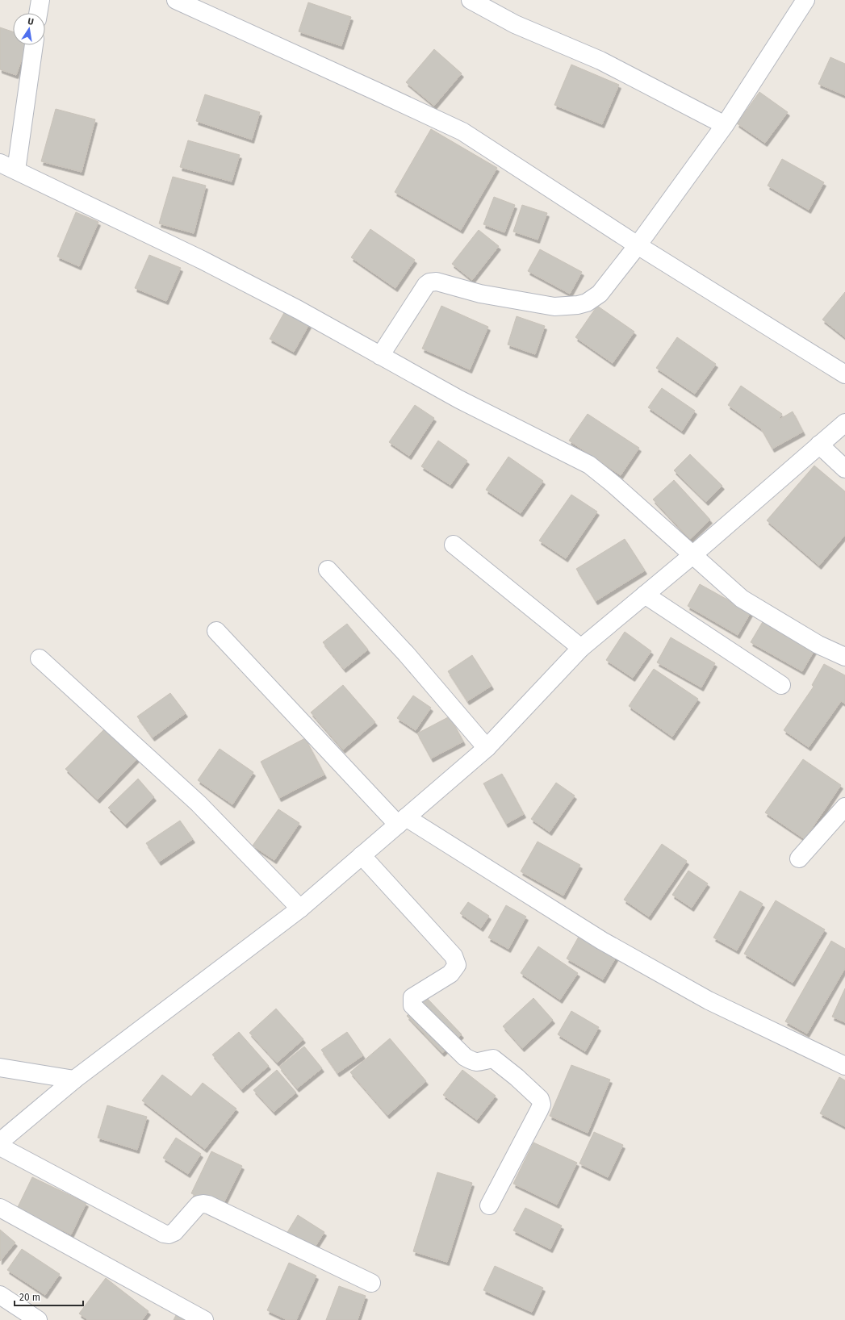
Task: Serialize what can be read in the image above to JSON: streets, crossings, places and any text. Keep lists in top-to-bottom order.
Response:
{
  "scale_bar": "20 m",
  "north": "top"
}
